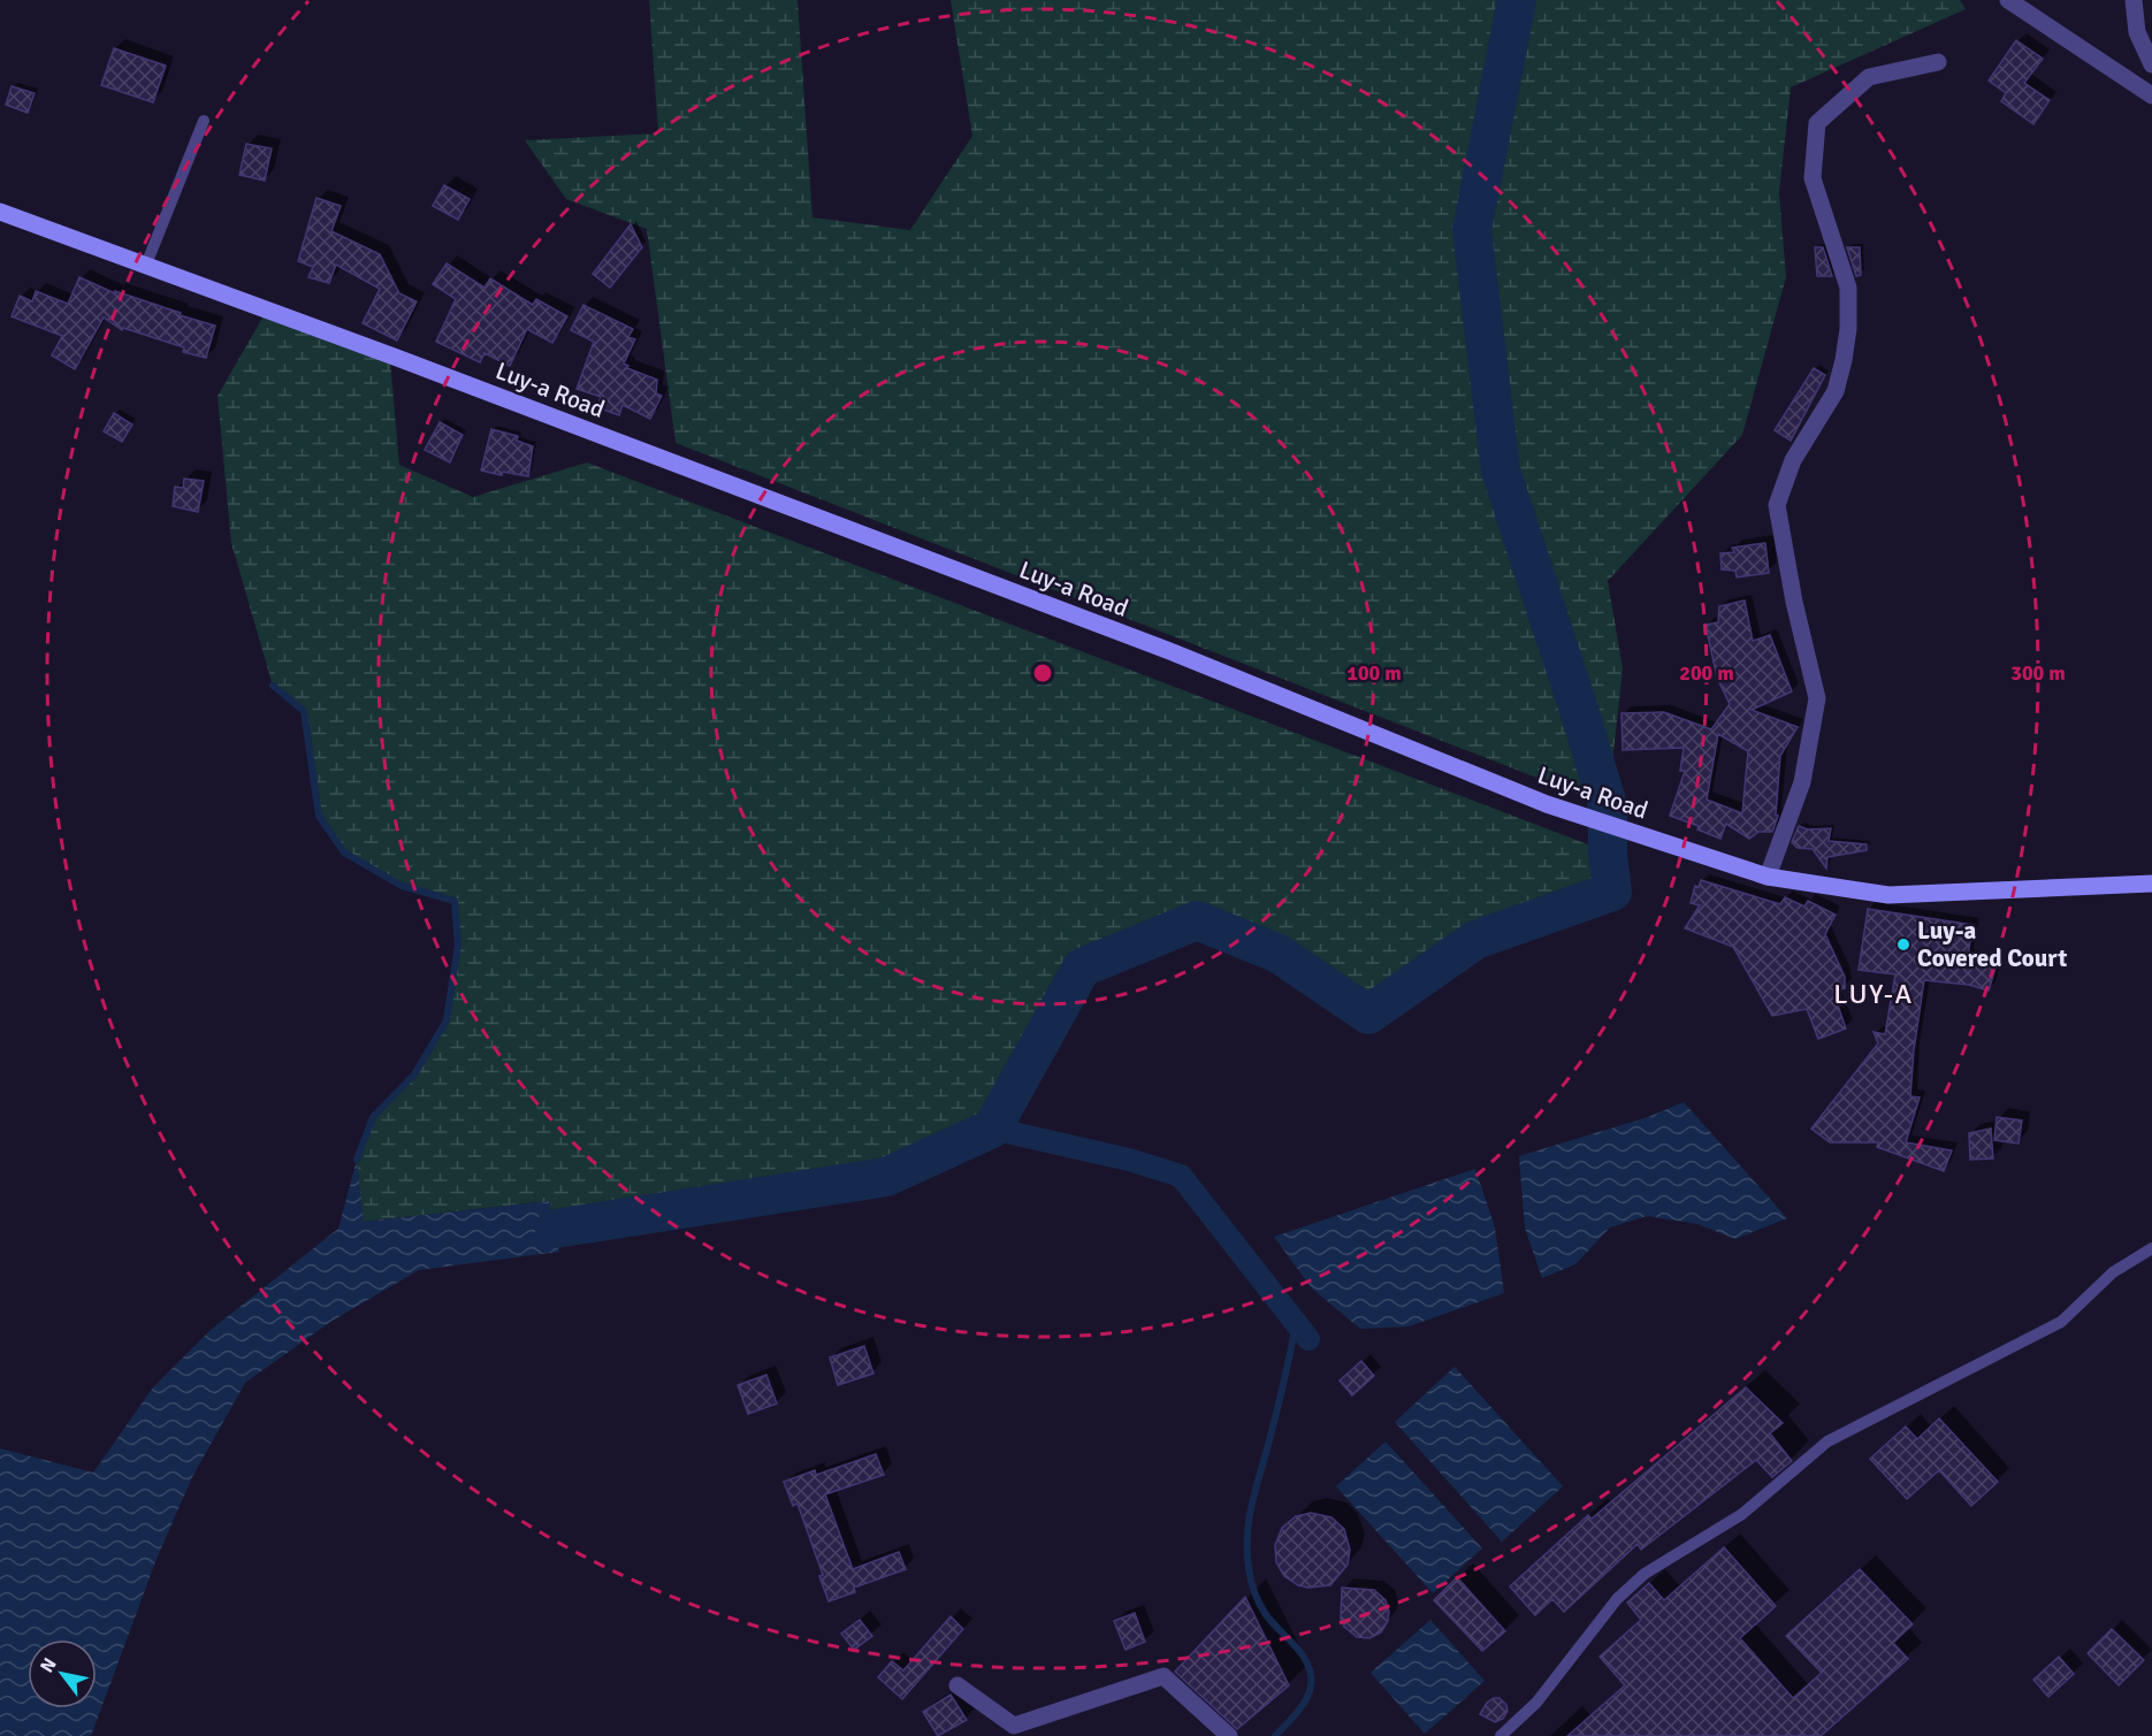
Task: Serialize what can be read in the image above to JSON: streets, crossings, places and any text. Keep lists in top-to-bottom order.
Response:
{
  "streets": {
    "main road": ["Luy-a Road"]
  },
  "districts": ["LUY-A"],
  "places": ["Luy-a Covered Court"],
  "north": "top left",
  "rings": ["100 m", "200 m", "300 m"]
}
